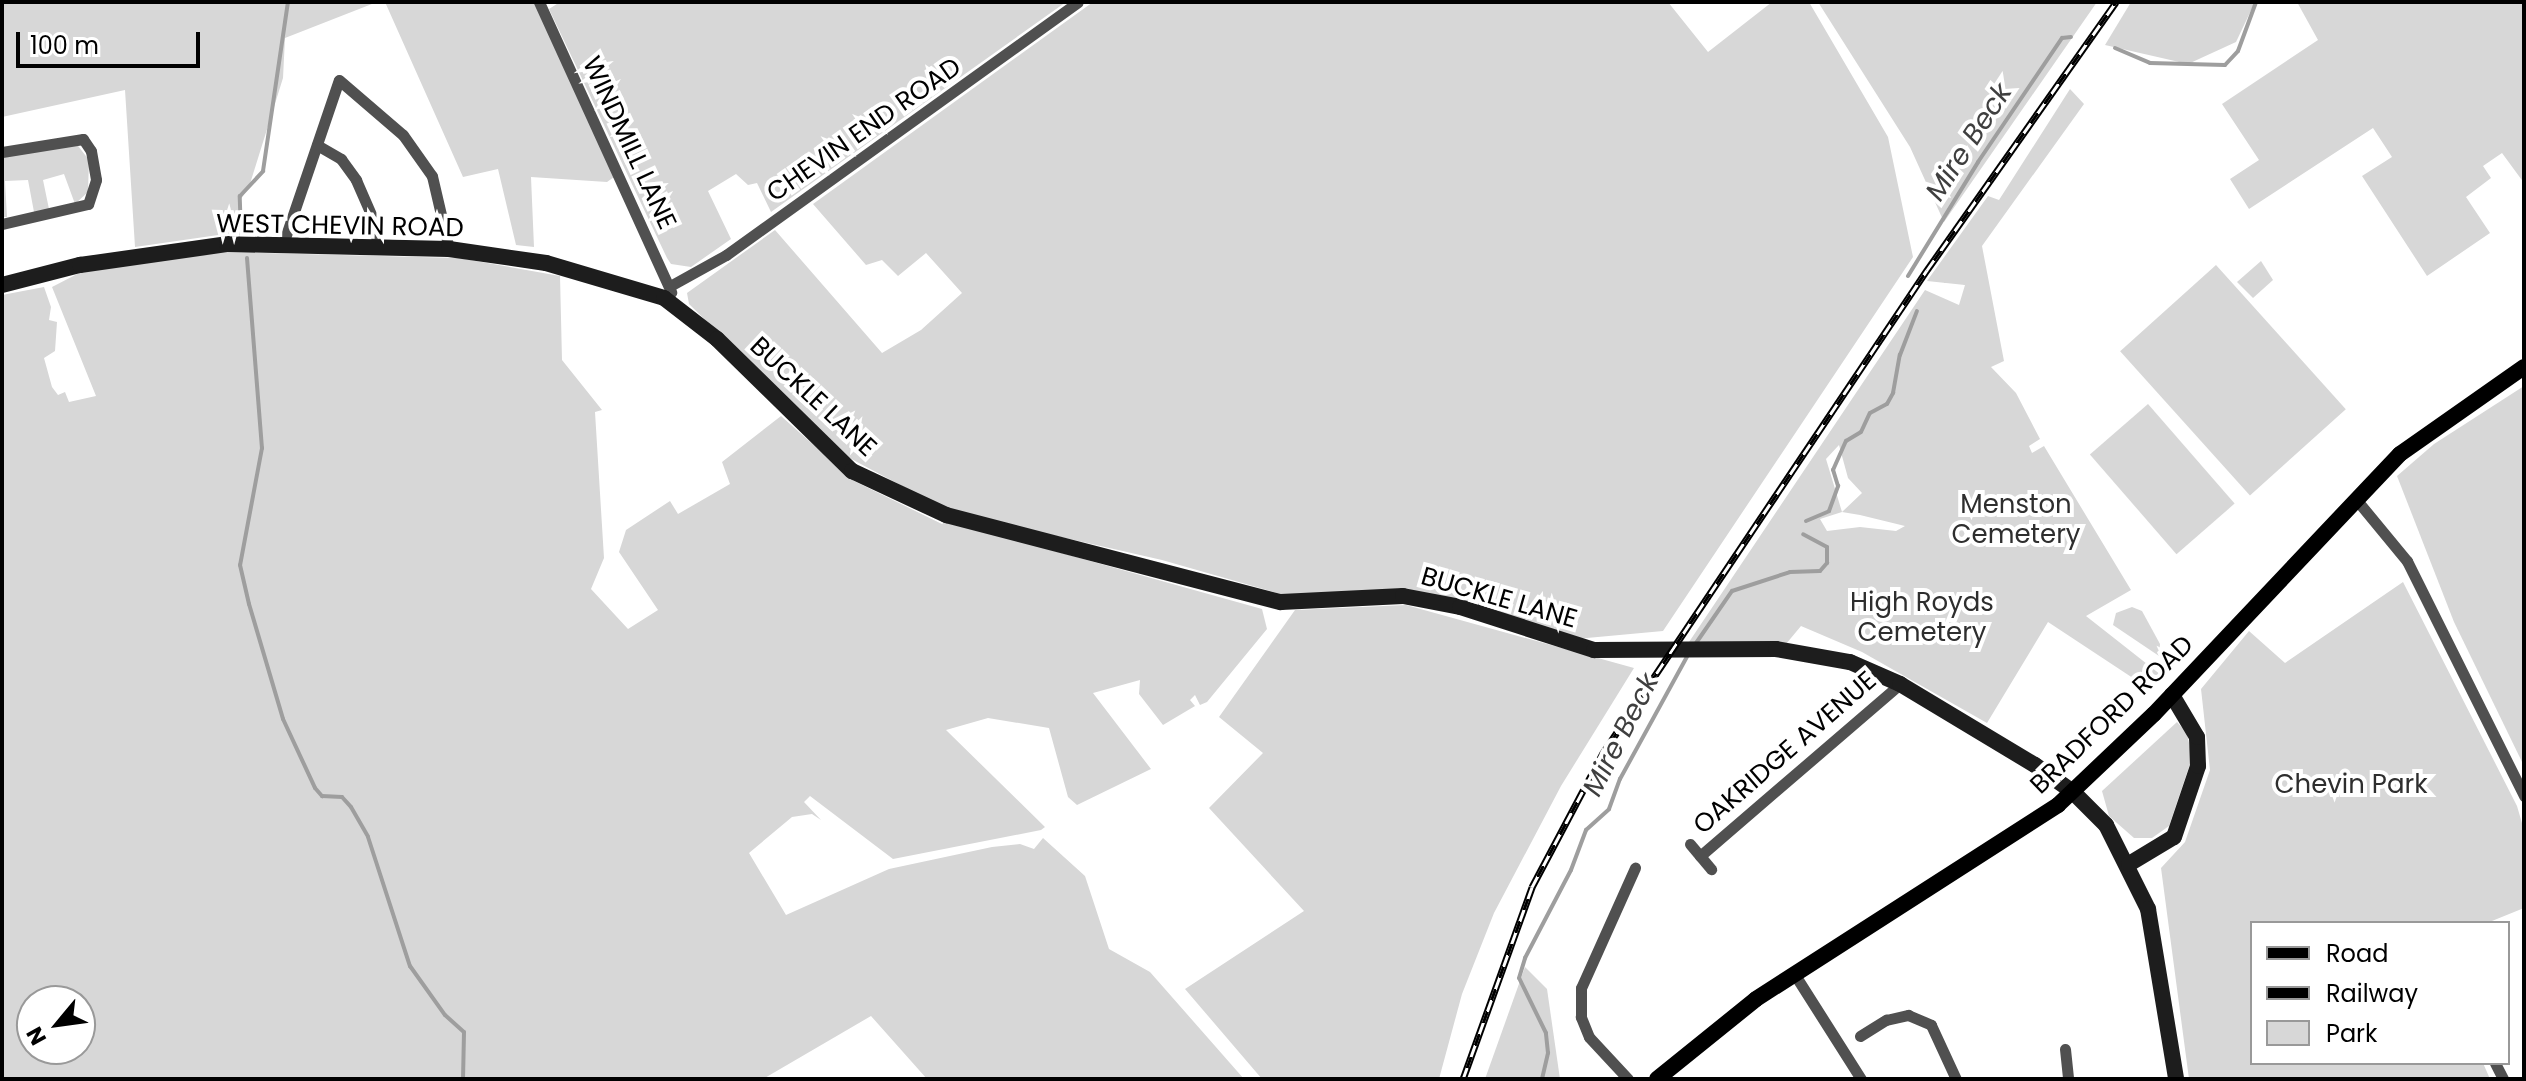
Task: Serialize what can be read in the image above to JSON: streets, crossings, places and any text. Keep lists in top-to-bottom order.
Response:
{
  "streets": {
    "main road": ["BRADFORD ROAD"],
    "street": [
      "CHEVIN END ROAD",
      "WINDMILL LANE",
      "WEST CHEVIN ROAD",
      "BUCKLE LANE",
      "OAKRIDGE AVENUE"
    ]
  },
  "crossings": [
    ["CHEVIN END ROAD", "WINDMILL LANE"],
    ["WINDMILL LANE", "WEST CHEVIN ROAD"],
    ["WINDMILL LANE", "BUCKLE LANE"],
    ["WEST CHEVIN ROAD", "BUCKLE LANE"],
    ["BUCKLE LANE", "BRADFORD ROAD"],
    ["BUCKLE LANE", "OAKRIDGE AVENUE"]
  ],
  "water": ["Mire Beck"],
  "parks": ["Menston Cemetery", "High Royds Cemetery", "Chevin Park"],
  "legend": ["Road", "Railway", "Park"],
  "scale_bar": "100 m",
  "north": "bottom left"
}
